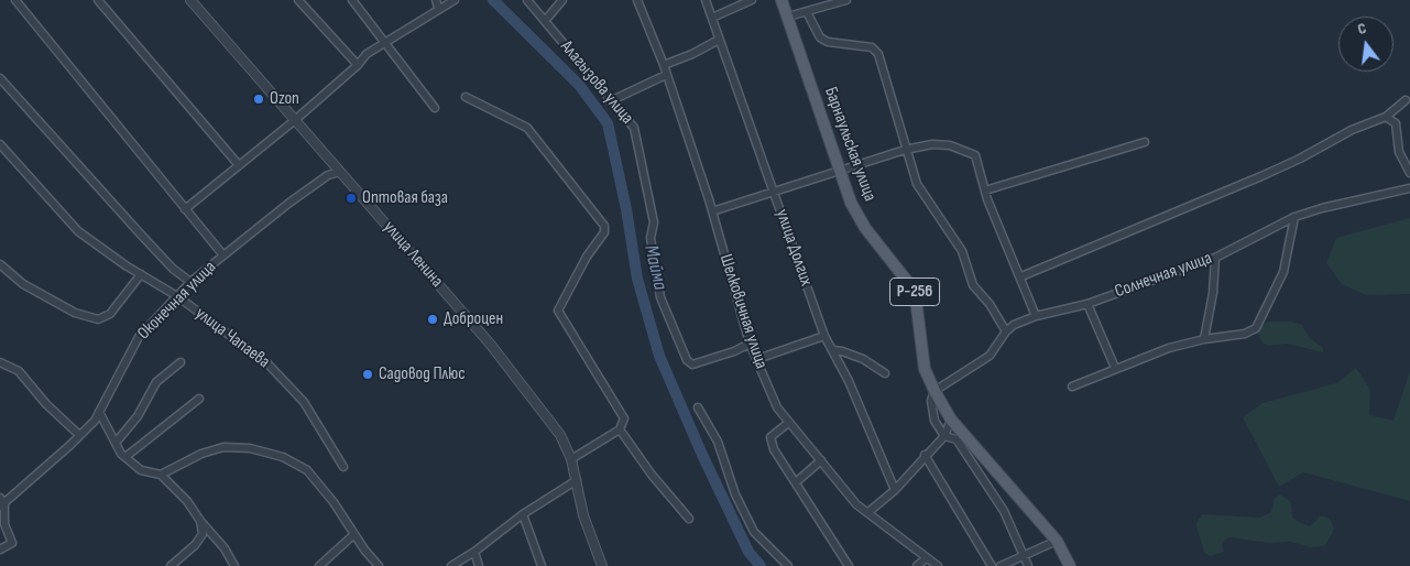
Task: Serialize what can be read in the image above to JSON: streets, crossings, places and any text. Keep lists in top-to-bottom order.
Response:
{
  "streets": {
    "main road": ["Барнаульская улица", "Р-256"],
    "street": [
      "Алагызова улица",
      "улица Долгих",
      "улица Ленина",
      "Солнечная улица",
      "Оконечная улица",
      "Шелковичная улица",
      "улица Чапаева"
    ]
  },
  "crossings": [
    ["Алагызова улица", "Шелковичная улица"],
    ["Барнаульская улица", "Солнечная улица"],
    ["улица Ленина", "Оконечная улица"],
    ["Оконечная улица", "улица Чапаева"]
  ],
  "water": ["Майма"],
  "places": [
    "Ozon",
    "Оптовая база",
    "Доброцен",
    "Садовод Плюс"
  ],
  "north": "top"
}
